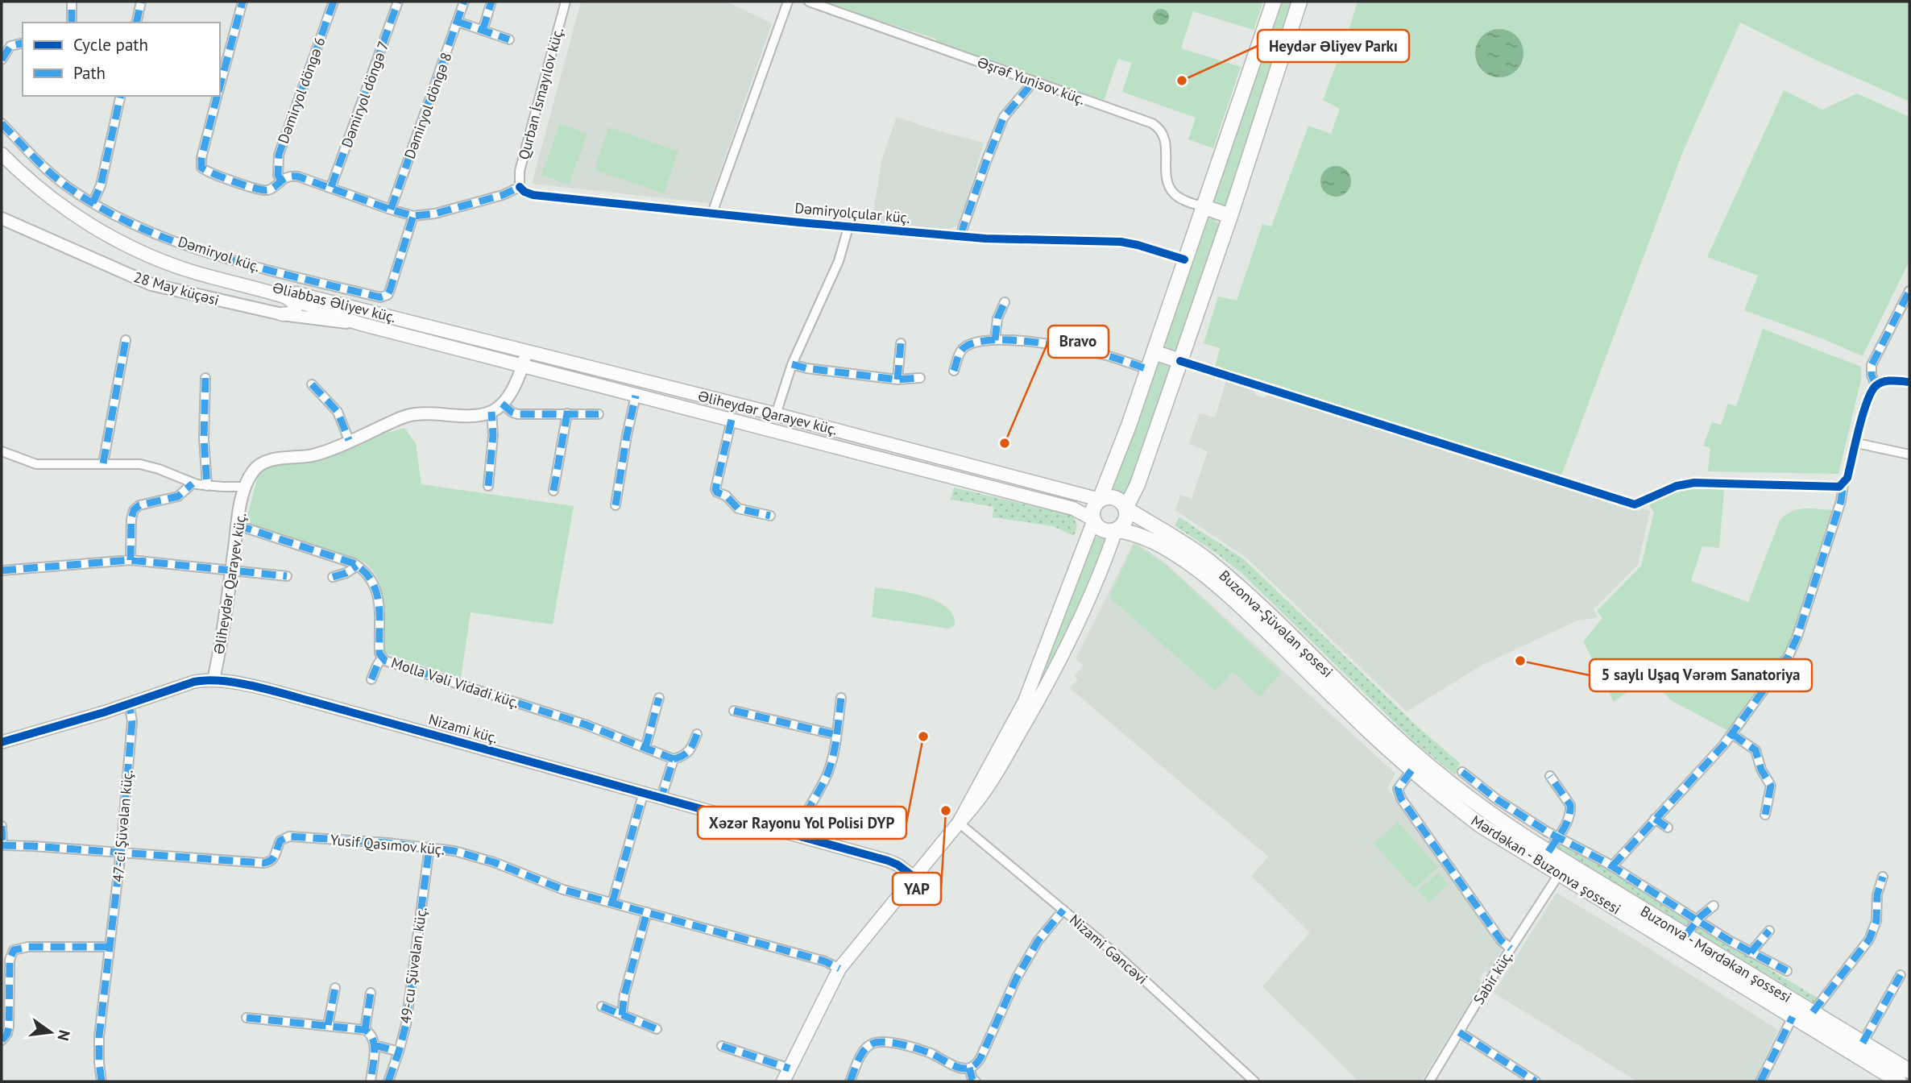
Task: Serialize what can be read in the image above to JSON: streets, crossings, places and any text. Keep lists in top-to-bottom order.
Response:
{
  "streets": {
    "main road": [
      "Dəmiryol küç.",
      "Əliabbas Əliyev küç.",
      "Əliheydər Qarayev küç.",
      "Buzonva-Şüvəlan şosesi",
      "Mərdəkan - Buzonva şossesi",
      "Buzonva - Mərdəkan şossesi"
    ],
    "street": [
      "Əşrəf Yunisov küç.",
      "Dəmiryol döngə 6",
      "Qurban İsmayılov küç.",
      "Dəmiryol döngə 7",
      "Dəmiryol döngə 8",
      "Dəmiryolçular küç.",
      "28 May küçəsi",
      "Molla Vəli Vidadi küç.",
      "Nizami küç.",
      "47-ci Şüvəlan küç.",
      "Yusif Qasımov küç.",
      "Nizami Gəncəvi",
      "49-cu Şüvəlan küç.",
      "Sabir küç."
    ]
  },
  "crossings": [
    ["Qurban İsmayılov küç.", "Dəmiryolçular küç."],
    ["Dəmiryol küç.", "28 May küçəsi"],
    ["Dəmiryol küç.", "Əliheydər Qarayev küç."],
    ["28 May küçəsi", "Əliheydər Qarayev küç."],
    ["Əliabbas Əliyev küç.", "Əliheydər Qarayev küç."],
    ["Əliheydər Qarayev küç.", "Buzonva-Şüvəlan şosesi"],
    ["Əliheydər Qarayev küç.", "Nizami küç."],
    ["Əliheydər Qarayev küç.", "Mərdəkan - Buzonva şossesi"],
    ["Buzonva-Şüvəlan şosesi", "Mərdəkan - Buzonva şossesi"],
    ["Buzonva-Şüvəlan şosesi", "Buzonva - Mərdəkan şossesi"],
    ["Nizami küç.", "47-ci Şüvəlan küç."],
    ["47-ci Şüvəlan küç.", "Yusif Qasımov küç."],
    ["Yusif Qasımov küç.", "49-cu Şüvəlan küç."],
    ["Mərdəkan - Buzonva şossesi", "Sabir küç."]
  ],
  "places": [
    "Heydər Əliyev Parkı",
    "Bravo",
    "5 saylı Uşaq Vərəm Sanatoriya",
    "Xəzər Rayonu Yol Polisi DYP",
    "YAP"
  ],
  "legend": ["Cycle path", "Path"],
  "north": "right"
}
